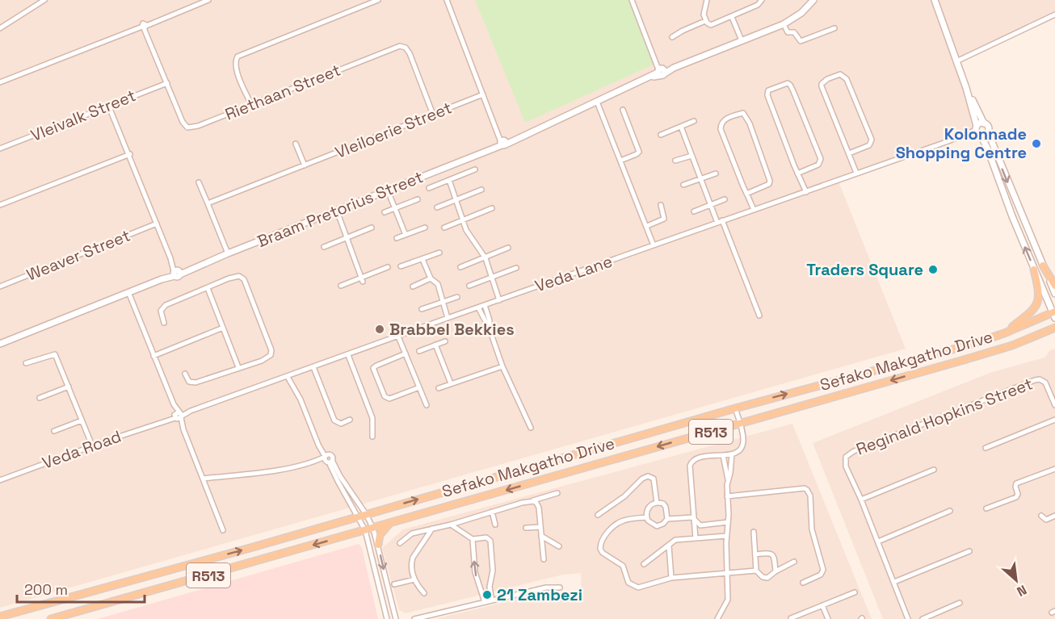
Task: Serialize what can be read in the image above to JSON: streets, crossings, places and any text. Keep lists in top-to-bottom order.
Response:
{
  "streets": {
    "main road": ["Sefako Makgatho Drive", "R513"],
    "street": [
      "Riethaan Street",
      "Vleivalk Street",
      "Vleiloerie Street",
      "Braam Pretorius Street",
      "Weaver Street",
      "Veda Lane",
      "Reginald Hopkins Street",
      "Veda Road"
    ]
  },
  "crossings": [
    ["Riethaan Street", "Vleivalk Street"],
    ["Riethaan Street", "Vleiloerie Street"],
    ["Veda Lane", "Veda Road"]
  ],
  "places": [
    "Kolonnade Shopping Centre",
    "Traders Square",
    "Brabbel Bekkies",
    "21 Zambezi"
  ],
  "scale_bar": "200 m",
  "north": "bottom right"
}
